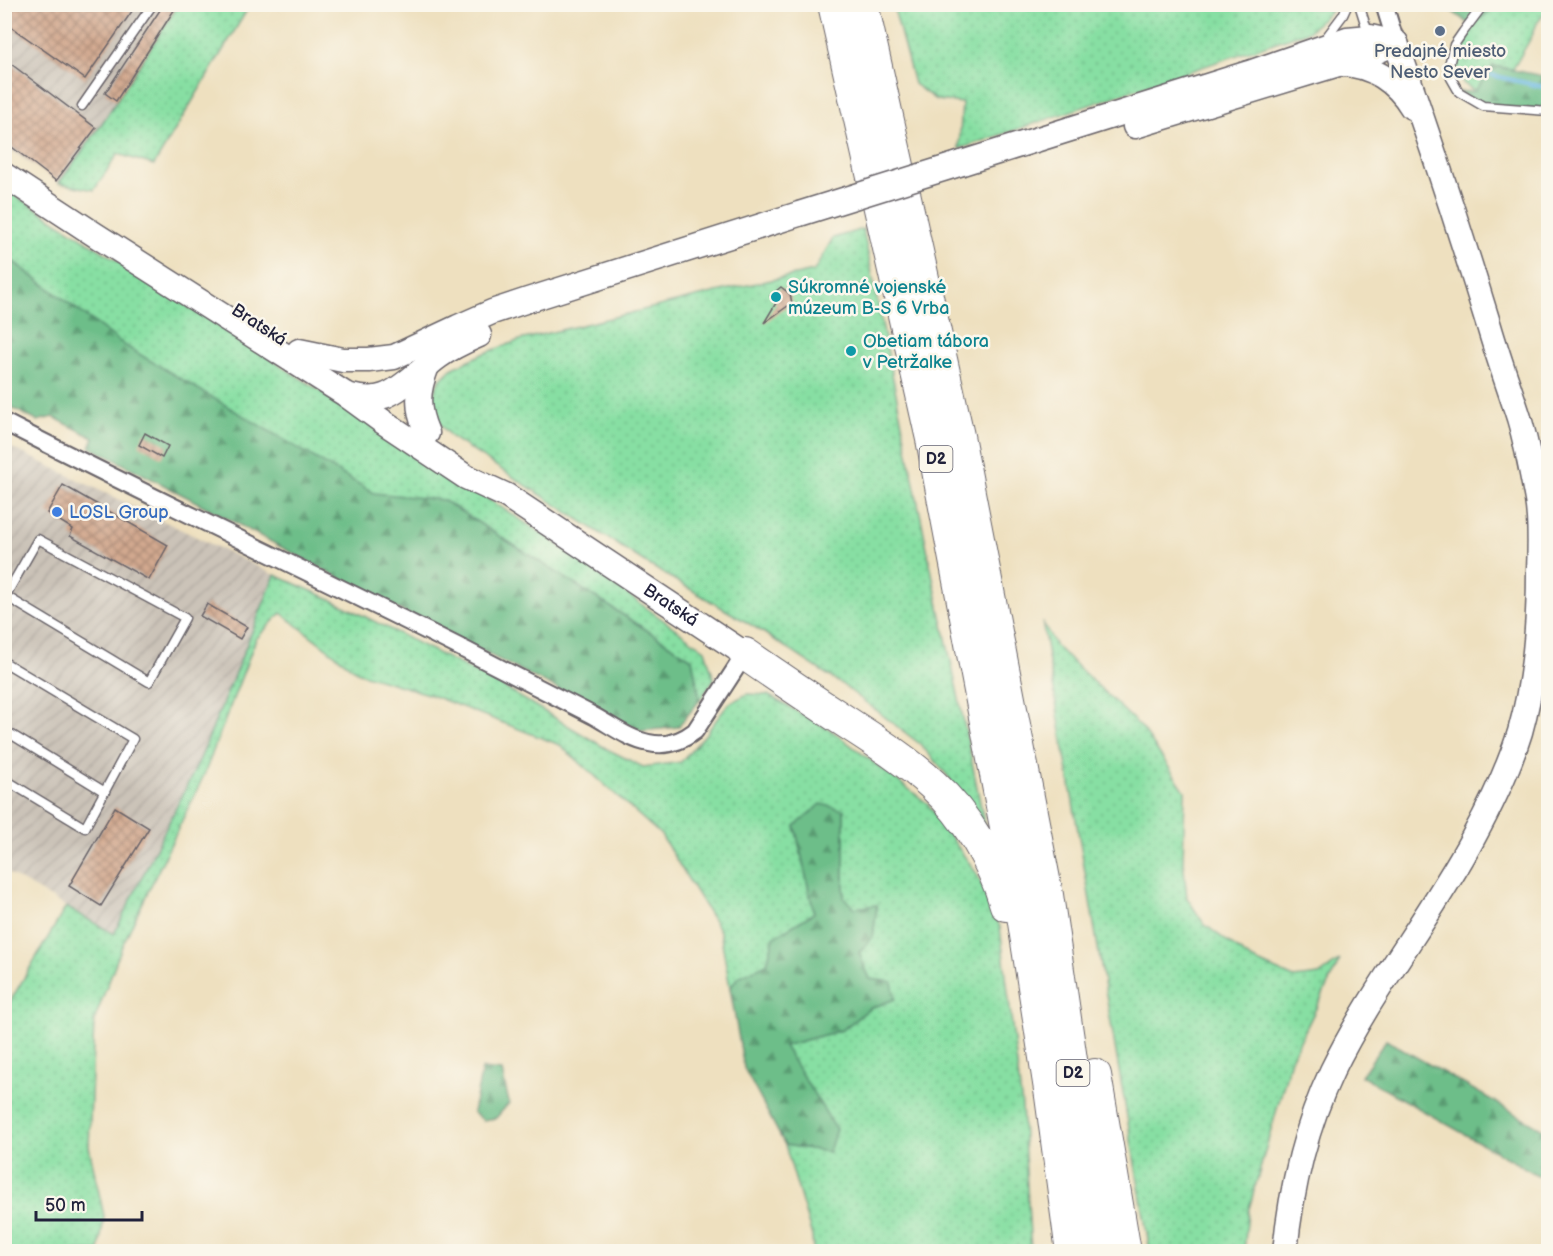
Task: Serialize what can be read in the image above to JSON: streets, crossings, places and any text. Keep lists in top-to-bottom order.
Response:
{
  "streets": {
    "highway": ["D2"],
    "main road": ["Bratská"]
  },
  "places": [
    "Predajné miesto Nesto Sever",
    "Súkromné vojenské múzeum B-S 6 Vrba",
    "Obetiam tábora v Petržalke",
    "LOSL Group"
  ],
  "scale_bar": "50 m"
}
